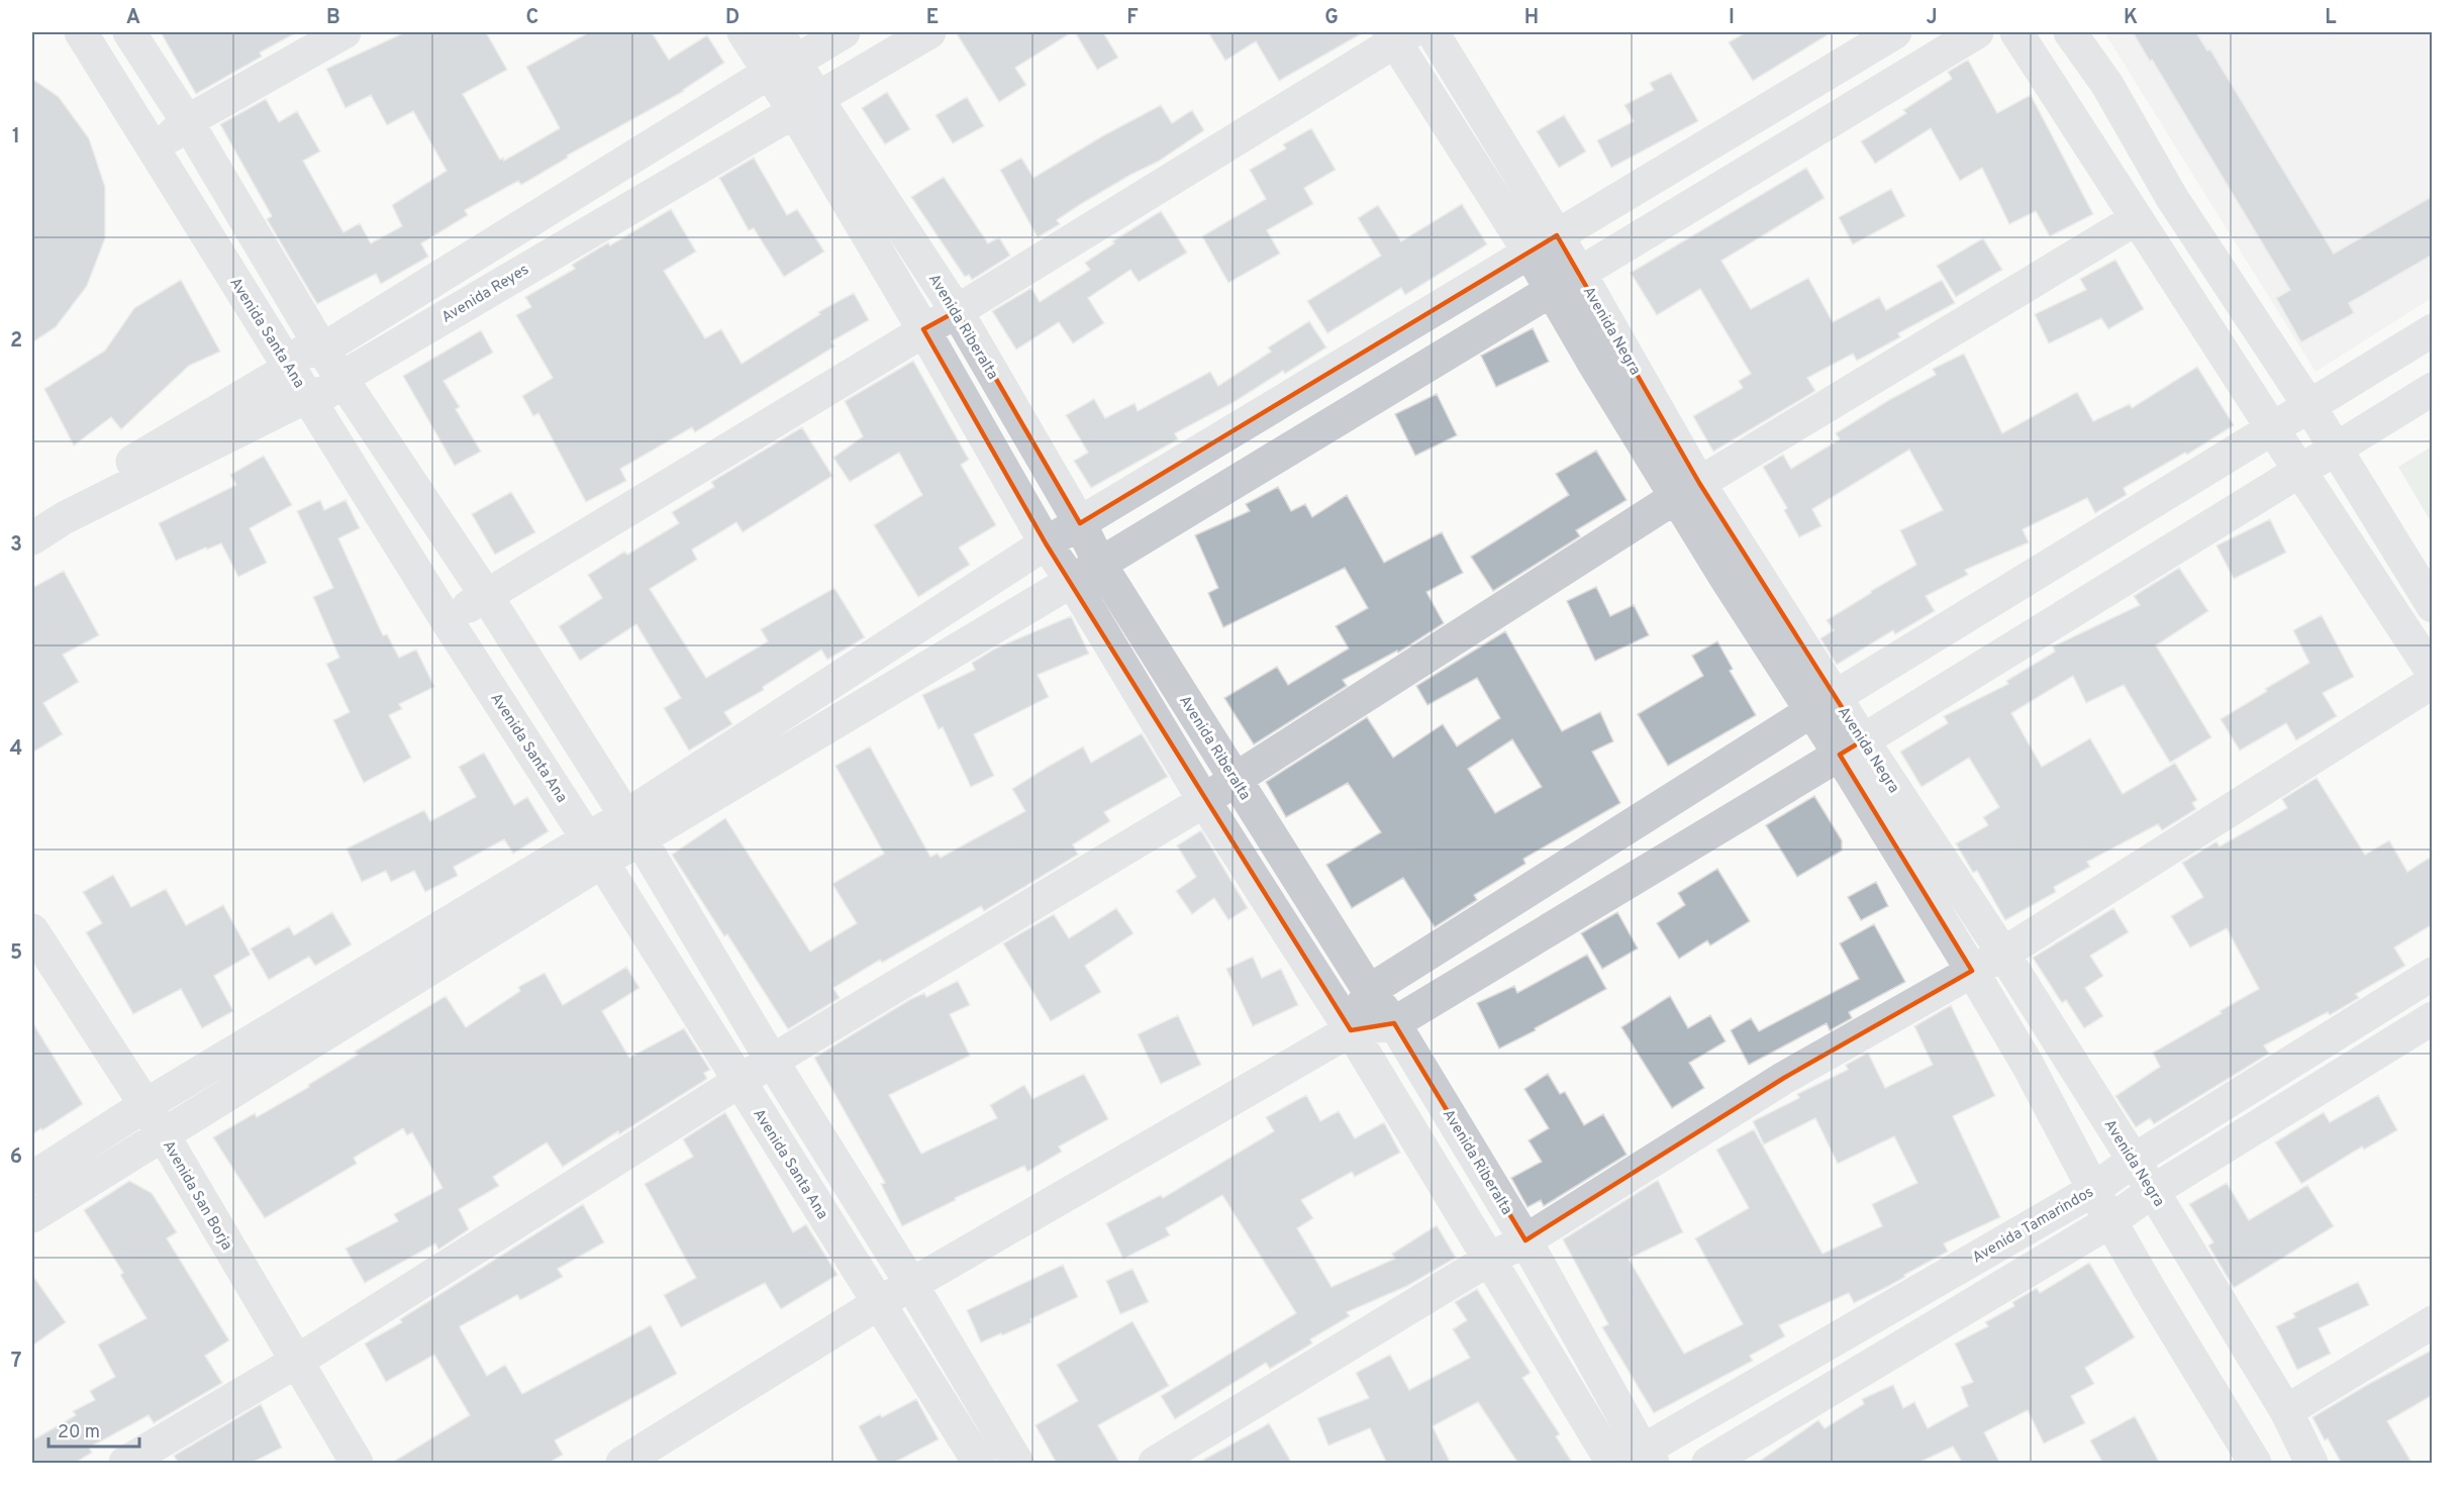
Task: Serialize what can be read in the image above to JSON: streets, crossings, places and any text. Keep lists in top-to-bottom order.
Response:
{
  "streets": {
    "street": [
      "Avenida Reyes",
      "Avenida Riberalta",
      "Avenida Negra",
      "Avenida Santa Ana",
      "Avenida San Borja",
      "Avenida Tamarindos"
    ]
  },
  "crossings": [
    ["Avenida Reyes", "Avenida Riberalta"],
    ["Avenida Reyes", "Avenida Santa Ana"],
    ["Avenida Riberalta", "Avenida Tamarindos"],
    ["Avenida Negra", "Avenida Tamarindos"]
  ],
  "scale_bar": "20 m",
  "grid": {
    "columns": [
      "A",
      "B",
      "C",
      "D",
      "E",
      "F",
      "G",
      "H",
      "I",
      "J",
      "K",
      "L"
    ],
    "rows": [
      "1",
      "2",
      "3",
      "4",
      "5",
      "6",
      "7"
    ]
  }
}
